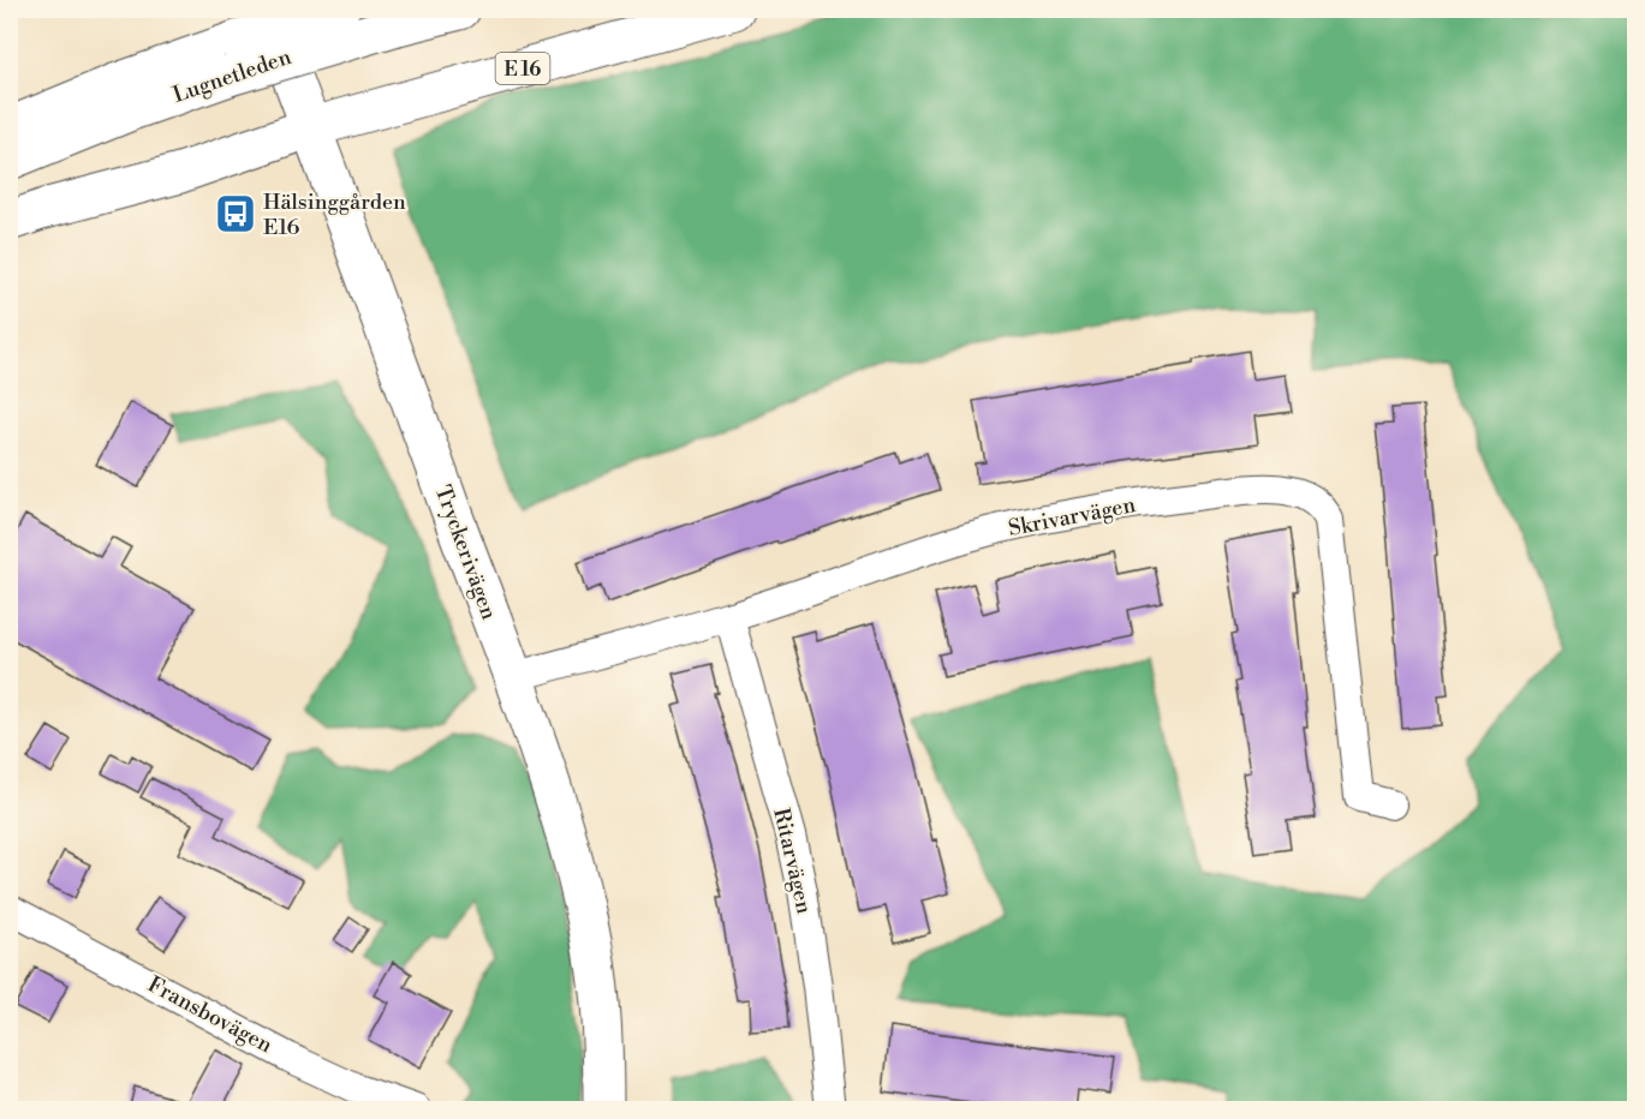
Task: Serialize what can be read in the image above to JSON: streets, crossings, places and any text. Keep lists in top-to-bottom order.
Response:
{
  "streets": {
    "main road": ["E 16", "Lugnetleden", "Tryckerivägen"],
    "street": ["Skrivarvägen", "Ritarvägen", "Fransbovägen"]
  },
  "crossings": [
    ["E 16", "Tryckerivägen"],
    ["Skrivarvägen", "Tryckerivägen"],
    ["Skrivarvägen", "Ritarvägen"]
  ],
  "places": {
    "bus stop": ["Hälsinggården E16"]
  }
}
